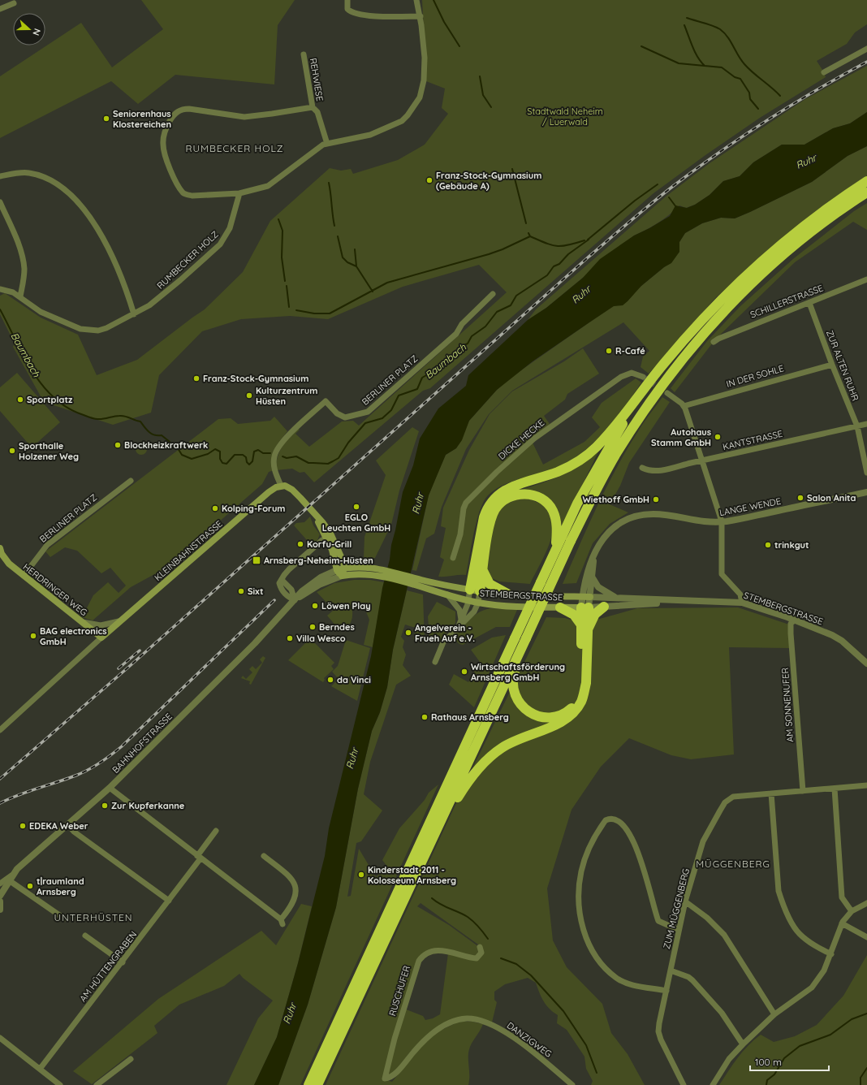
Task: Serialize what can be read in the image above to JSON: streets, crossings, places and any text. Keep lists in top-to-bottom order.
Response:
{
  "streets": {
    "main road": [
      "KLEINBAHNSTRASSE",
      "HERDRINGER WEG",
      "STEMBERGSTRASSE",
      "BAHNHOFSTRASSE"
    ],
    "street": [
      "REHWIESE",
      "RUMBECKER HOLZ",
      "SCHILLERSTRASSE",
      "ZUR ALTEN RUHR",
      "IN DER SOHLE",
      "BERLINER PLATZ",
      "DICKE HECKE",
      "KANTSTRASSE",
      "LANGE WENDE",
      "AM SONNENUFER",
      "ZUM MÜGGENBERG",
      "AM HÜTTENGRABEN",
      "RUSCHUFER",
      "DANZIGWEG"
    ]
  },
  "crossings": [
    ["SCHILLERSTRASSE", "ZUR ALTEN RUHR"],
    ["ZUR ALTEN RUHR", "IN DER SOHLE"],
    ["ZUR ALTEN RUHR", "KANTSTRASSE"],
    ["BERLINER PLATZ", "KLEINBAHNSTRASSE"],
    ["BERLINER PLATZ", "HERDRINGER WEG"],
    ["LANGE WENDE", "STEMBERGSTRASSE"],
    ["KLEINBAHNSTRASSE", "HERDRINGER WEG"],
    ["STEMBERGSTRASSE", "AM SONNENUFER"],
    ["STEMBERGSTRASSE", "BAHNHOFSTRASSE"],
    ["AM SONNENUFER", "ZUM MÜGGENBERG"],
    ["RUSCHUFER", "DANZIGWEG"]
  ],
  "districts": ["RUMBECKER HOLZ", "MÜGGENBERG", "UNTERHÜSTEN"],
  "water": ["Ruhr", "Baumbach"],
  "parks": ["Stadtwald Neheim / Luerwald"],
  "places": {
    "other": [
      "Seniorenhaus Klostereichen",
      "Franz-Stock-Gymnasium (Gebäude A)",
      "R-Café",
      "Franz-Stock-Gymnasium",
      "Kulturzentrum Hüsten",
      "Sportplatz",
      "Autohaus Stamm GmbH",
      "Blockheizkraftwerk",
      "Sporthalle Holzener Weg",
      "Salon Anita",
      "Wiethoff GmbH",
      "EGLO Leuchten GmbH",
      "Kolping-Forum",
      "Korfu-Grill",
      "trinkgut",
      "Sixt",
      "Löwen Play",
      "Berndes",
      "Angelverein - Frueh Auf e.V.",
      "BAG electronics GmbH",
      "Villa Wesco",
      "Wirtschaftsförderung Arnsberg GmbH",
      "da Vinci",
      "Rathaus Arnsberg",
      "Zur Kupferkanne",
      "EDEKA Weber",
      "Kinderstadt 2011 - Kolosseum Arnsberg",
      "t|raumland Arnsberg"
    ],
    "transit": ["Arnsberg-Neheim-Hüsten"]
  },
  "scale_bar": "100 m",
  "north": "right"
}
